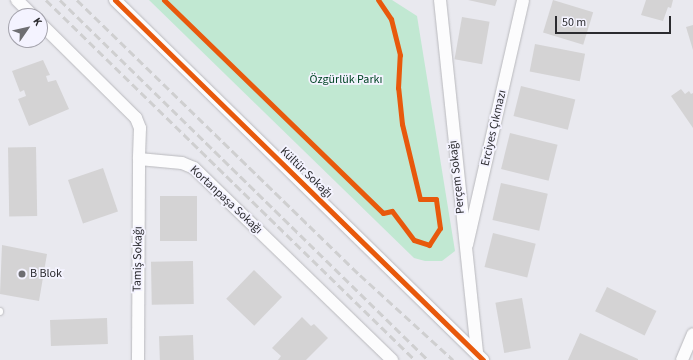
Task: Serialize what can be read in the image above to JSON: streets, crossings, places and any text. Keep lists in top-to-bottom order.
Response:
{
  "streets": {
    "street": [
      "Erciyes Çıkmazı",
      "Kültür Sokağı",
      "Perçem Sokağı",
      "Kortanpaşa Sokağı",
      "Tamiş Sokağı"
    ]
  },
  "crossings": [
    ["Erciyes Çıkmazı", "Perçem Sokağı"],
    ["Kültür Sokağı", "Perçem Sokağı"],
    ["Kortanpaşa Sokağı", "Tamiş Sokağı"]
  ],
  "parks": ["Özgürlük Parkı"],
  "places": ["B Blok"],
  "scale_bar": "50 m",
  "north": "top right"
}
